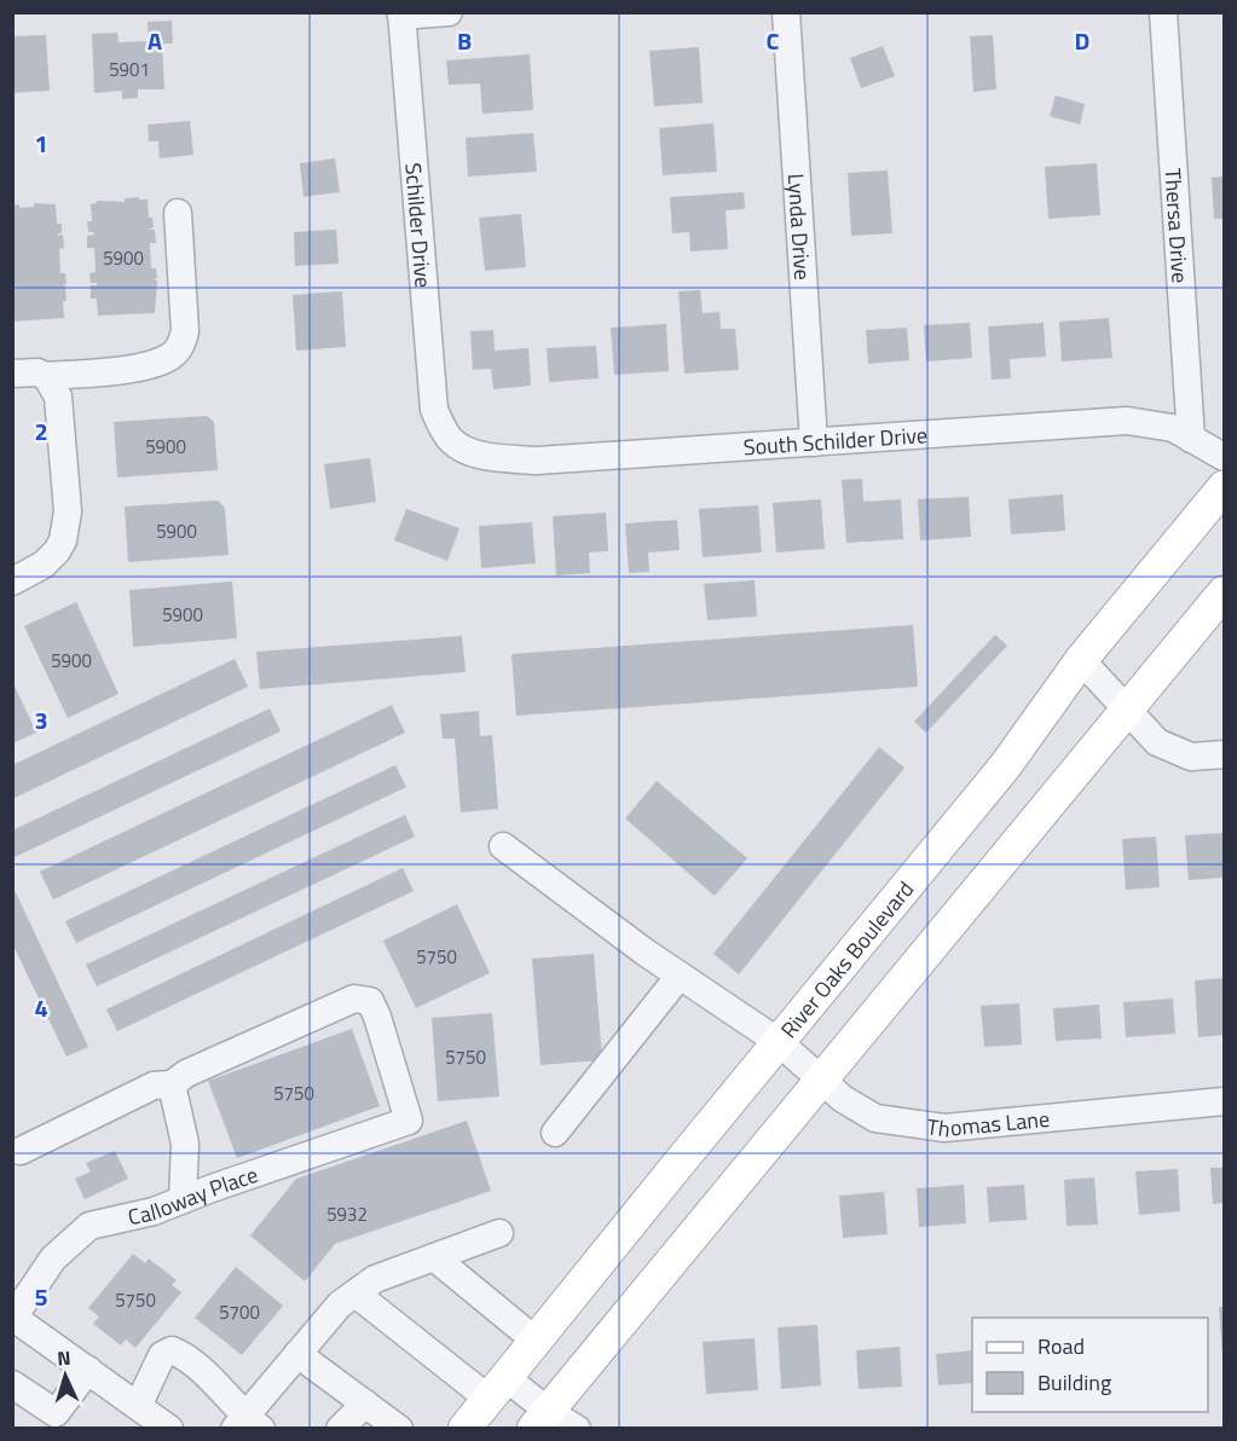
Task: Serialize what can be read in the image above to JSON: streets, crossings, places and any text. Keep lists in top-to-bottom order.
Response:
{
  "streets": {
    "main road": ["River Oaks Boulevard"],
    "street": [
      "Schilder Drive",
      "Thersa Drive",
      "Lynda Drive",
      "South Schilder Drive",
      "Thomas Lane",
      "Calloway Place"
    ]
  },
  "crossings": [
    ["Schilder Drive", "South Schilder Drive"],
    ["Thersa Drive", "South Schilder Drive"],
    ["Lynda Drive", "South Schilder Drive"],
    ["River Oaks Boulevard", "Thomas Lane"]
  ],
  "house_numbers": [
    "5901",
    "5900",
    "5900",
    "5900",
    "5900",
    "5900",
    "5750",
    "5750",
    "5750",
    "5932",
    "5750",
    "5700"
  ],
  "legend": ["Road", "Building"],
  "north": "top",
  "grid": {
    "columns": [
      "A",
      "B",
      "C",
      "D"
    ],
    "rows": [
      "1",
      "2",
      "3",
      "4",
      "5"
    ]
  }
}
